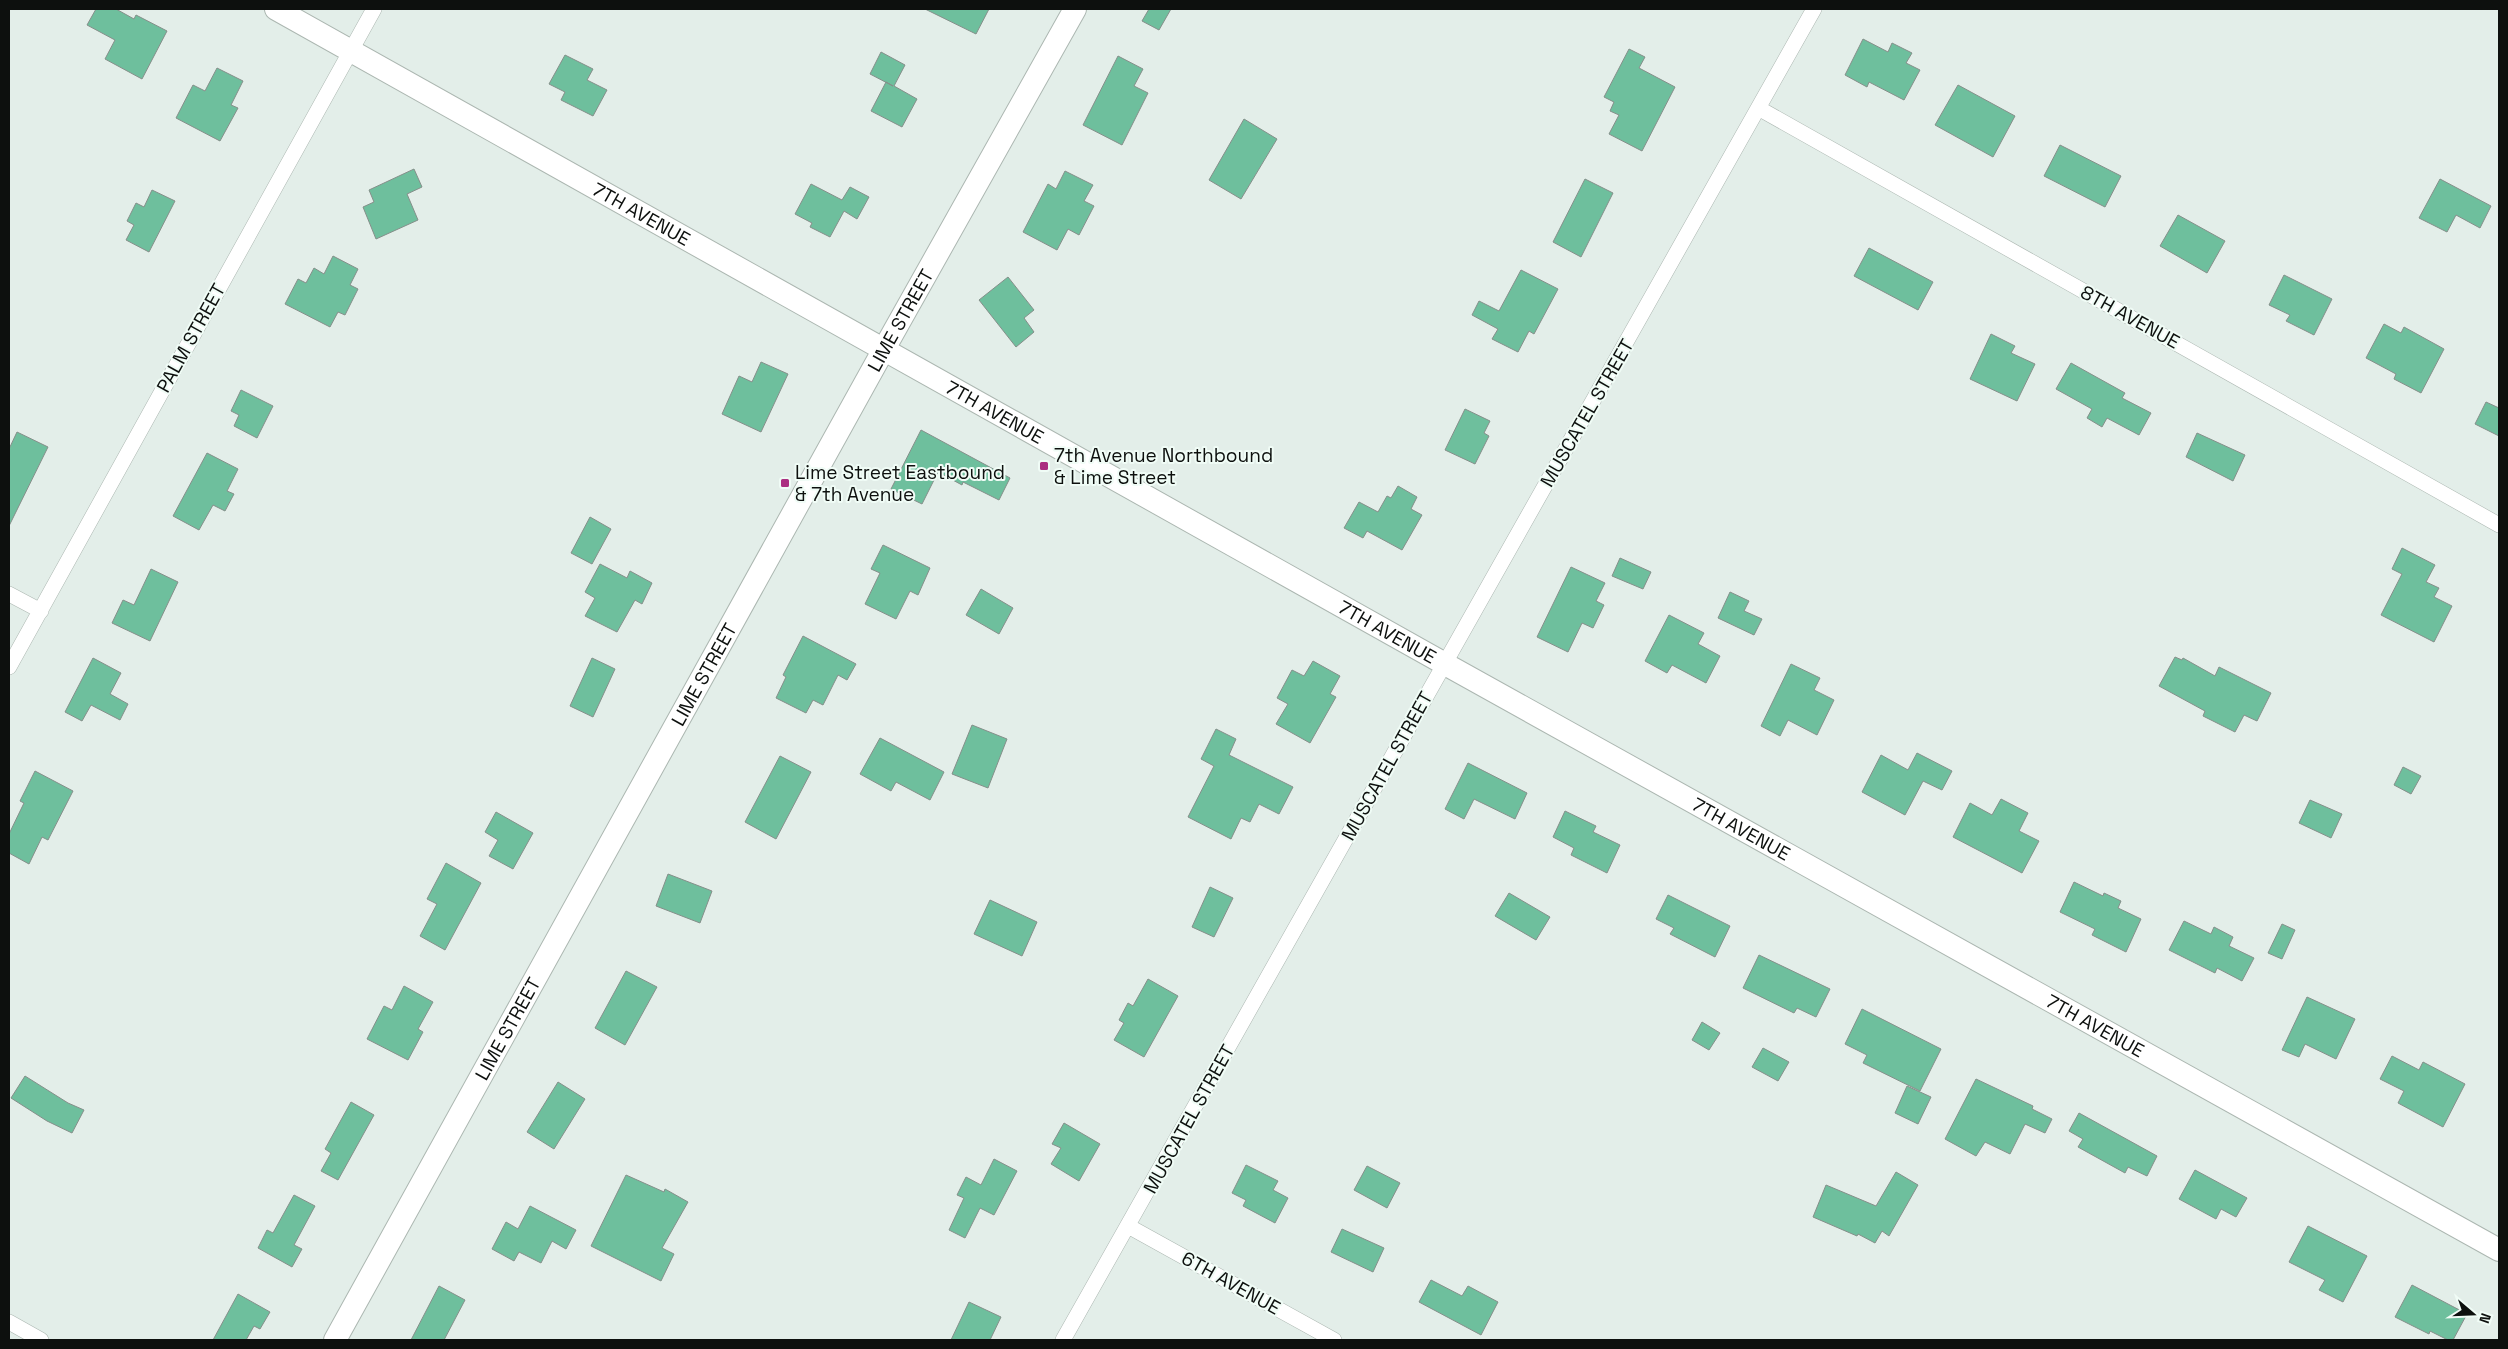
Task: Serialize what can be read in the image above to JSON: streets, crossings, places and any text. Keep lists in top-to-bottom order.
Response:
{
  "streets": {
    "street": [
      "7TH AVENUE",
      "8TH AVENUE",
      "LIME STREET",
      "PALM STREET",
      "MUSCATEL STREET",
      "6TH AVENUE"
    ]
  },
  "crossings": [
    ["7TH AVENUE", "LIME STREET"],
    ["7TH AVENUE", "PALM STREET"],
    ["7TH AVENUE", "MUSCATEL STREET"],
    ["8TH AVENUE", "MUSCATEL STREET"],
    ["MUSCATEL STREET", "6TH AVENUE"]
  ],
  "places": {
    "transit": ["7th Avenue Northbound & Lime Street", "Lime Street Eastbound & 7th Avenue"]
  },
  "north": "right"
}
